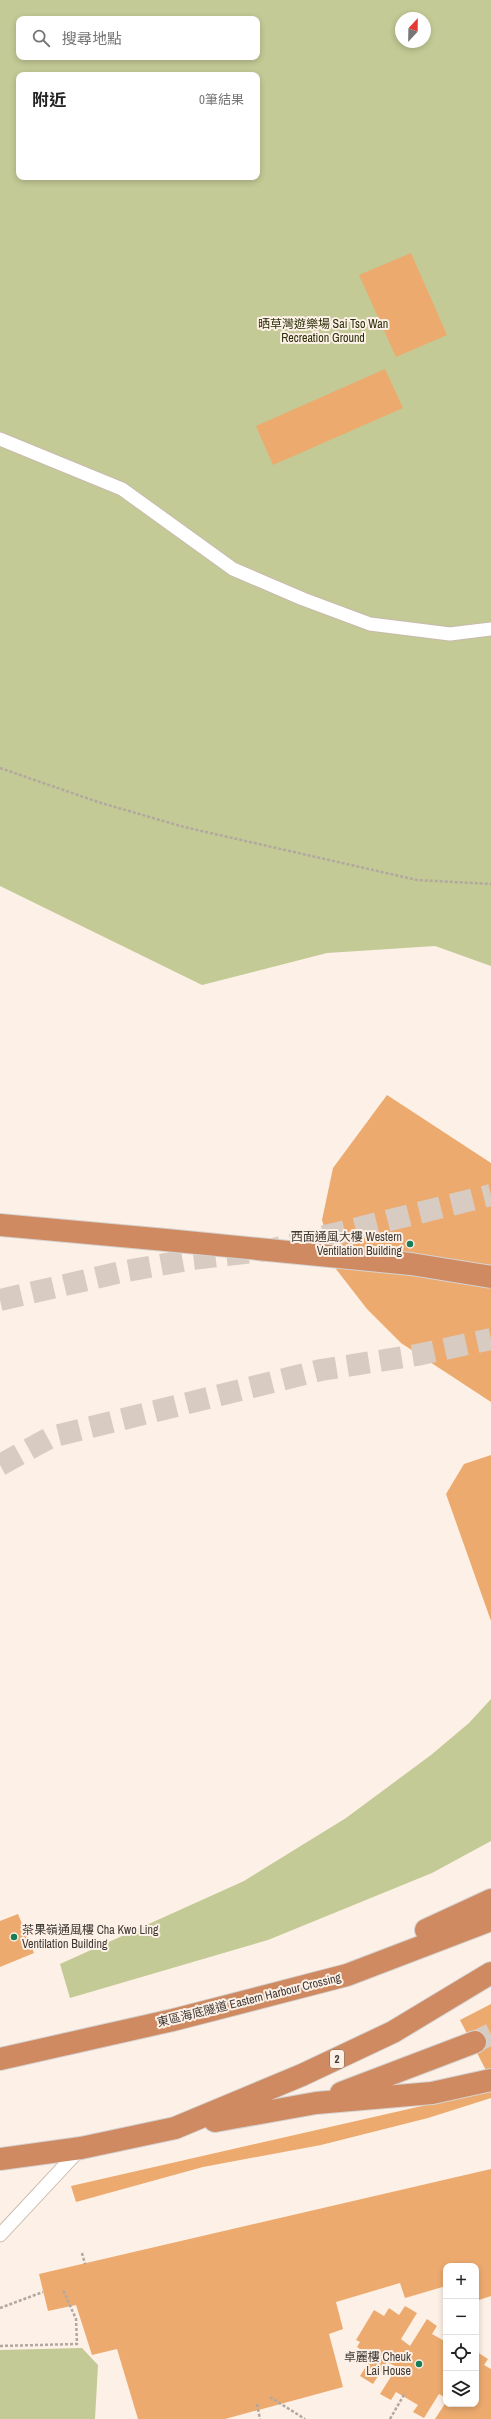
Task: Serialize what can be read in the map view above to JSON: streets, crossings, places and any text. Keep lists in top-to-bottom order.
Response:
{
  "streets": {
    "highway": ["東區海底隧道 Eastern Harbour Crossing", "2"]
  },
  "parks": ["晒草灣遊樂場 Sai Tso Wan Recreation Ground"],
  "places": ["西面通風大樓 Western Ventilation Building", "茶果嶺通風樓 Cha Kwo Ling Ventilation Building", "卓麗樓 Cheuk Lai House"],
  "north": "top",
  "page": {
    "search": "搜尋地點",
    "heading": ["附近", "0筆結果"],
    "map_buttons": ["+", "−"]
  }
}
